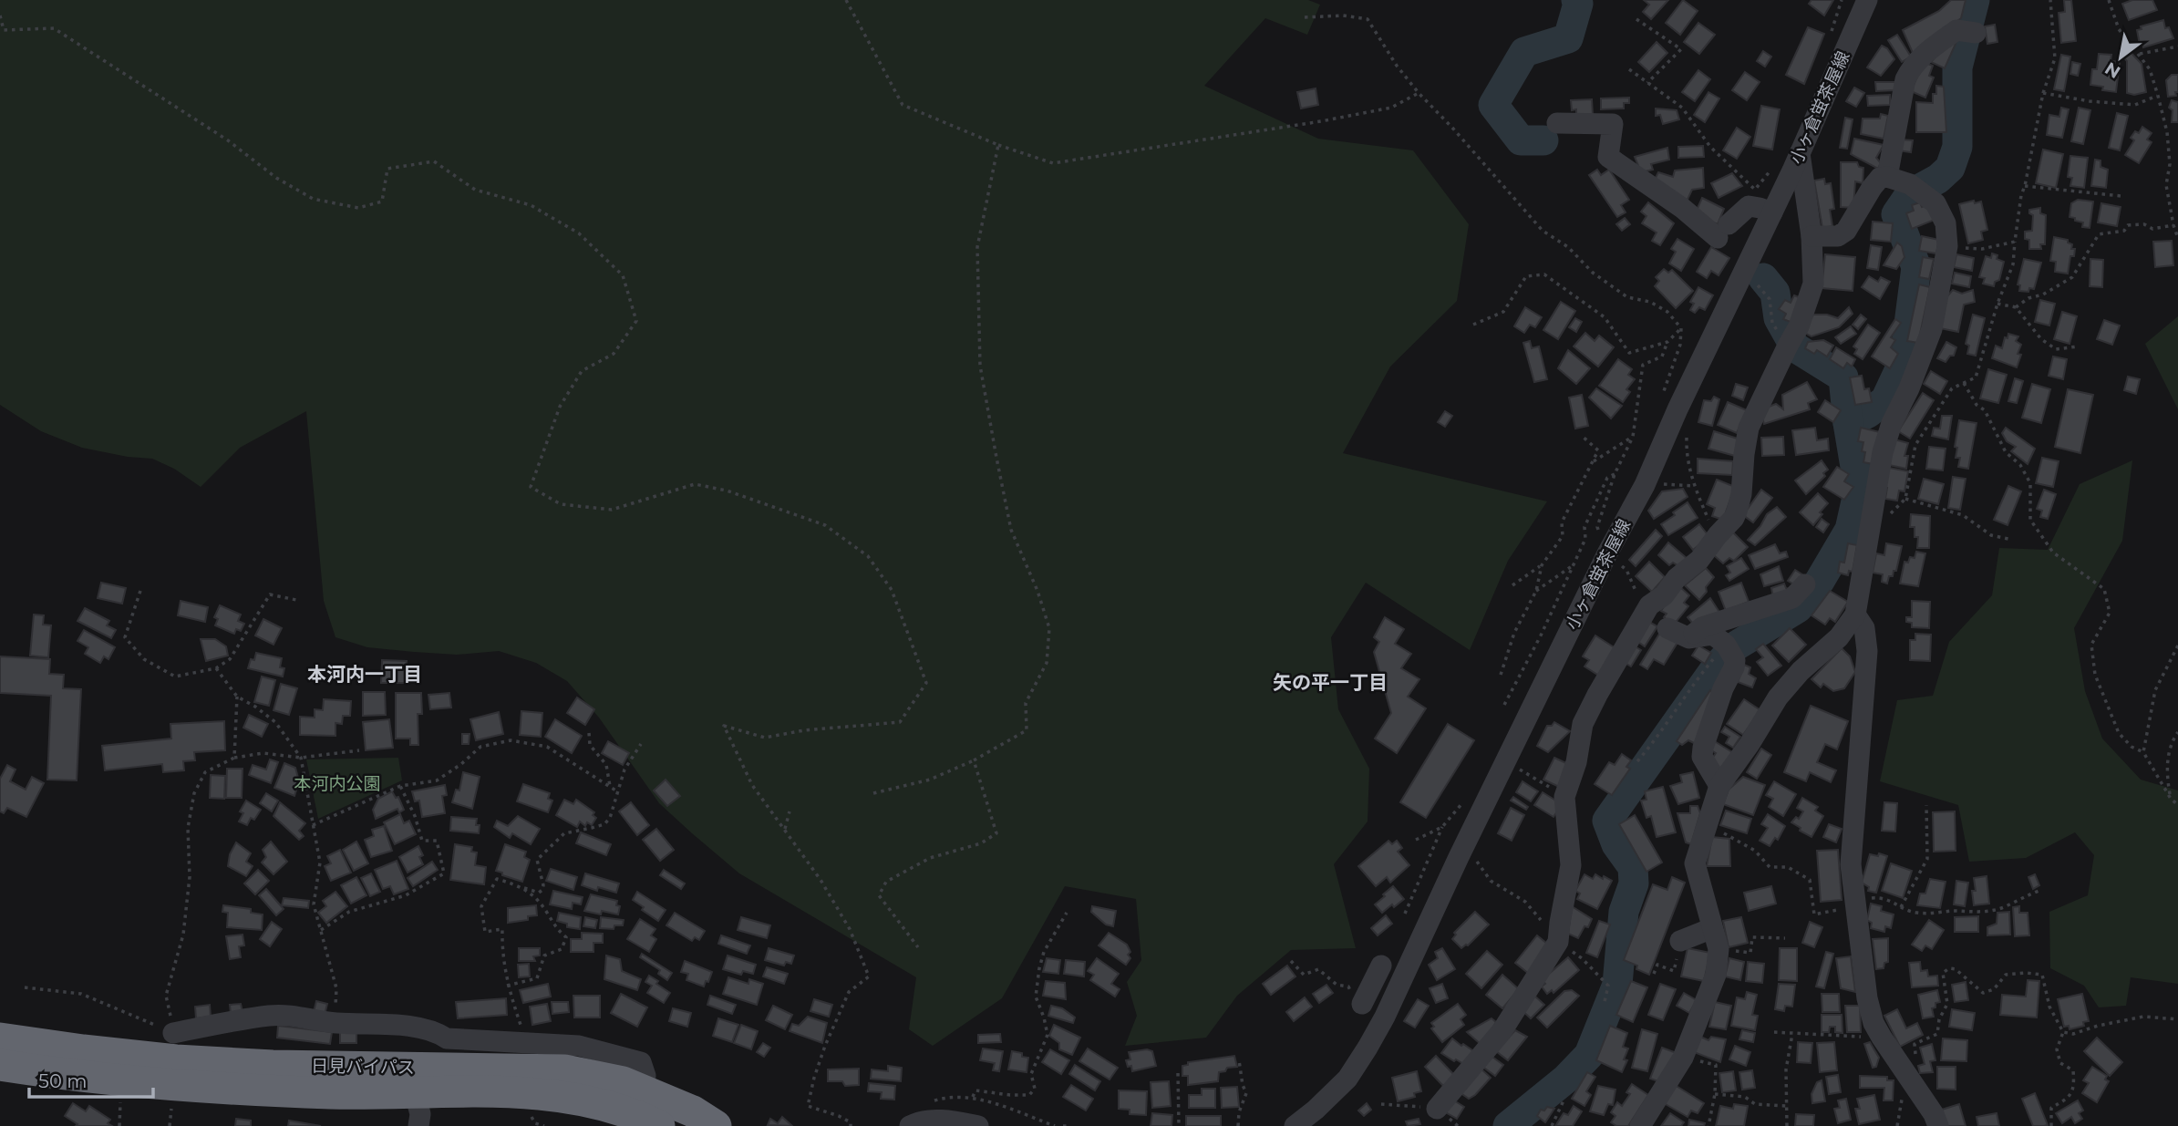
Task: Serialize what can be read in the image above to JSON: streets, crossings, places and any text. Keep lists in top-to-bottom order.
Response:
{
  "streets": {
    "highway": ["日見バイパス"],
    "street": ["小ヶ倉蛍茶屋線"]
  },
  "districts": ["本河内一丁目", "矢の平一丁目"],
  "parks": ["本河内公園"],
  "scale_bar": "50 m",
  "north": "bottom left"
}
